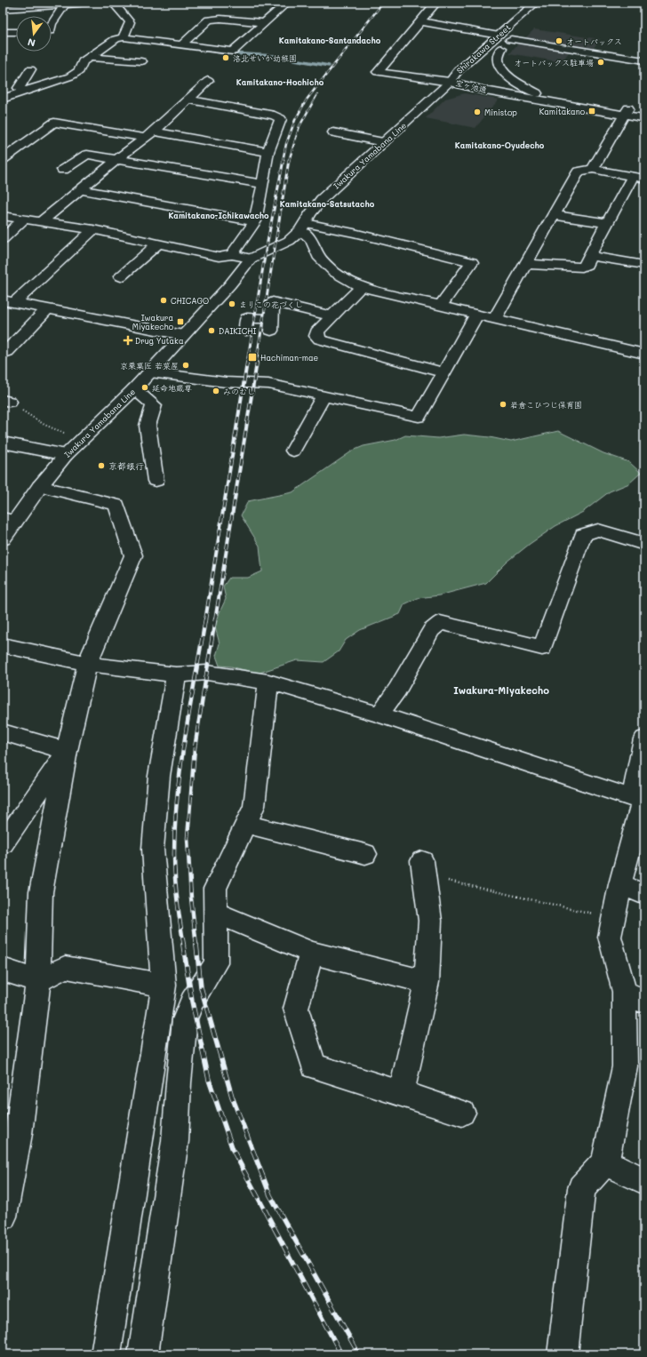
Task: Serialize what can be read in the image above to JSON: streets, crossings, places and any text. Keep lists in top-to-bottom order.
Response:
{
  "streets": {
    "street": ["Shirakawa Street", "宝ヶ池通", "Iwakura Yamabana Line"]
  },
  "crossings": [
    ["Shirakawa Street", "宝ヶ池通"],
    ["Shirakawa Street", "Iwakura Yamabana Line"],
    ["宝ヶ池通", "Iwakura Yamabana Line"]
  ],
  "districts": [
    "Kamitakano-Santandacho",
    "Kamitakano-Hochicho",
    "Kamitakano-Oyudecho",
    "Kamitakano-Satsutacho",
    "Kamitakano-Ichikawacho",
    "Iwakura-Miyakecho"
  ],
  "places": {
    "other": [
      "オートバックス",
      "洛北せいか幼稚園",
      "オートバックス駐車場",
      "Ministop",
      "CHICAGO",
      "まりこの花づくし",
      "DAIKICHI",
      "京栗菓匠 若菜屋",
      "延命地蔵尊",
      "みのむし",
      "岩倉こひつじ保育園",
      "京都銀行"
    ],
    "transit": ["Kamitakano", "Iwakura Miyakecho", "Hachiman-mae"],
    "health": ["Drug Yutaka"]
  },
  "north": "bottom"
}
